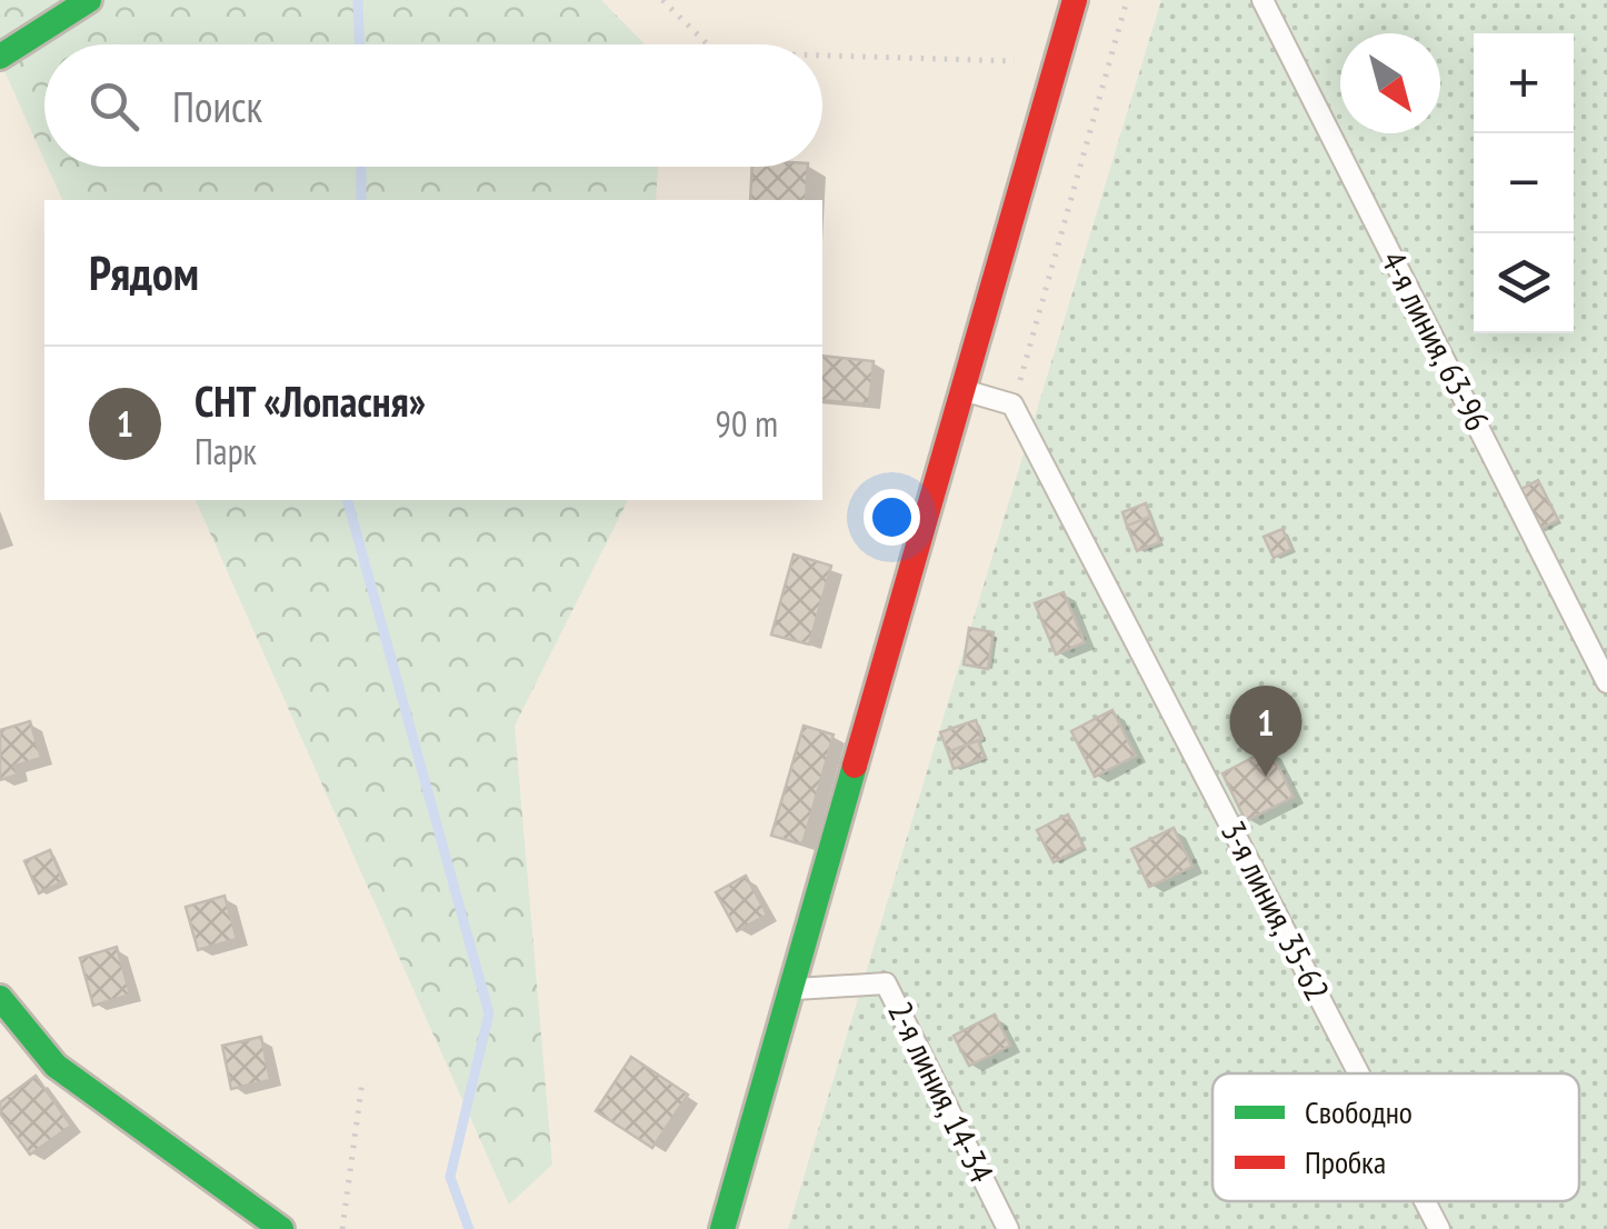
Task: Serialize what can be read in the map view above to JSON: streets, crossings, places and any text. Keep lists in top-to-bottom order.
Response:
{
  "streets": {
    "lane": ["4-я линия, 63-96", "3-я линия, 35-62", "2-я линия, 14-34"]
  },
  "legend": ["Свободно", "Пробка"],
  "north": "bottom right",
  "page": {
    "map_buttons": ["+", "−"],
    "search": "Поиск",
    "heading": "Рядом",
    "list": [
      {
        "mark": "1",
        "name": "СНТ «Лопасня»",
        "note": "Парк",
        "value": "90 m"
      }
    ],
    "pins": "1"
  }
}
